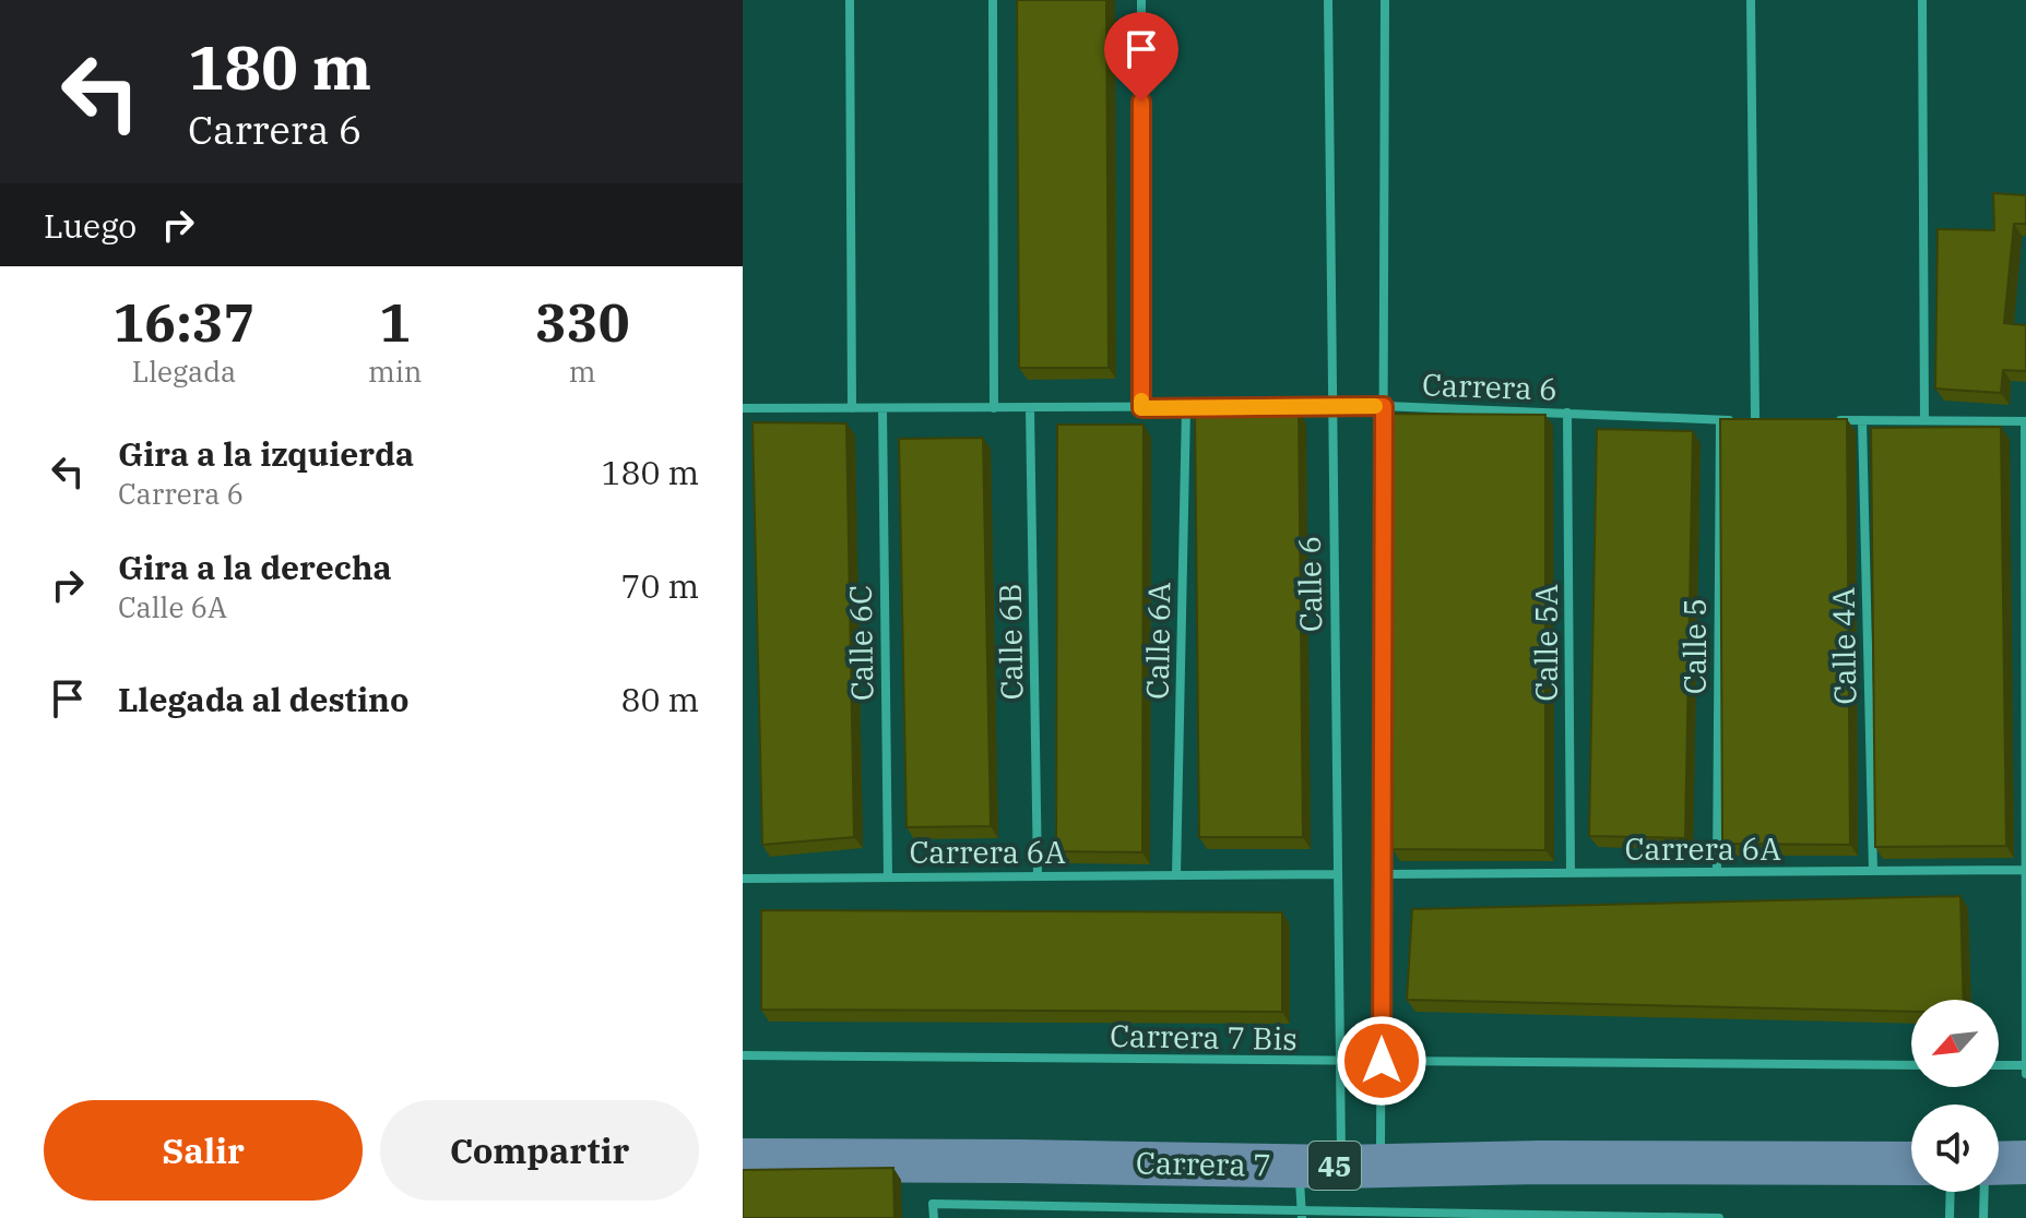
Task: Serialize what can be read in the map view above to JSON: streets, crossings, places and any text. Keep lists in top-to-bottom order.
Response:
{
  "streets": {
    "main road": ["Carrera 7", "45"],
    "street": [
      "Carrera 6",
      "Calle 6",
      "Calle 6A",
      "Calle 6B",
      "Calle 6C",
      "Calle 5A",
      "Calle 5",
      "Calle 4A",
      "Carrera 6A",
      "Carrera 7 Bis"
    ]
  },
  "crossings": [
    ["Carrera 6", "Calle 6"],
    ["Carrera 6", "Calle 6A"],
    ["Carrera 6", "Calle 6B"],
    ["Carrera 6", "Calle 6C"],
    ["Carrera 6", "Calle 5A"],
    ["Carrera 6", "Calle 5"],
    ["Calle 6", "Carrera 6A"],
    ["Calle 6", "Carrera 7 Bis"],
    ["Calle 6", "Carrera 7"],
    ["Calle 6A", "Carrera 6A"],
    ["Calle 6B", "Carrera 6A"],
    ["Calle 6C", "Carrera 6A"],
    ["Calle 5A", "Carrera 6A"],
    ["Calle 5", "Carrera 6A"],
    ["Calle 4A", "Carrera 6A"]
  ],
  "north": "bottom left",
  "page": {
    "turn": ["180 m", "Carrera 6"],
    "then": "Luego",
    "eta": [
      "16:37",
      "Llegada",
      "1",
      "min",
      "330",
      "m"
    ],
    "list": [
      {
        "name": "Gira a la izquierda",
        "note": "Carrera 6",
        "value": "180 m"
      },
      {
        "name": "Gira a la derecha",
        "note": "Calle 6A",
        "value": "70 m"
      },
      {
        "name": "Llegada al destino",
        "value": "80 m"
      }
    ],
    "buttons": ["Salir", "Compartir"]
  }
}
